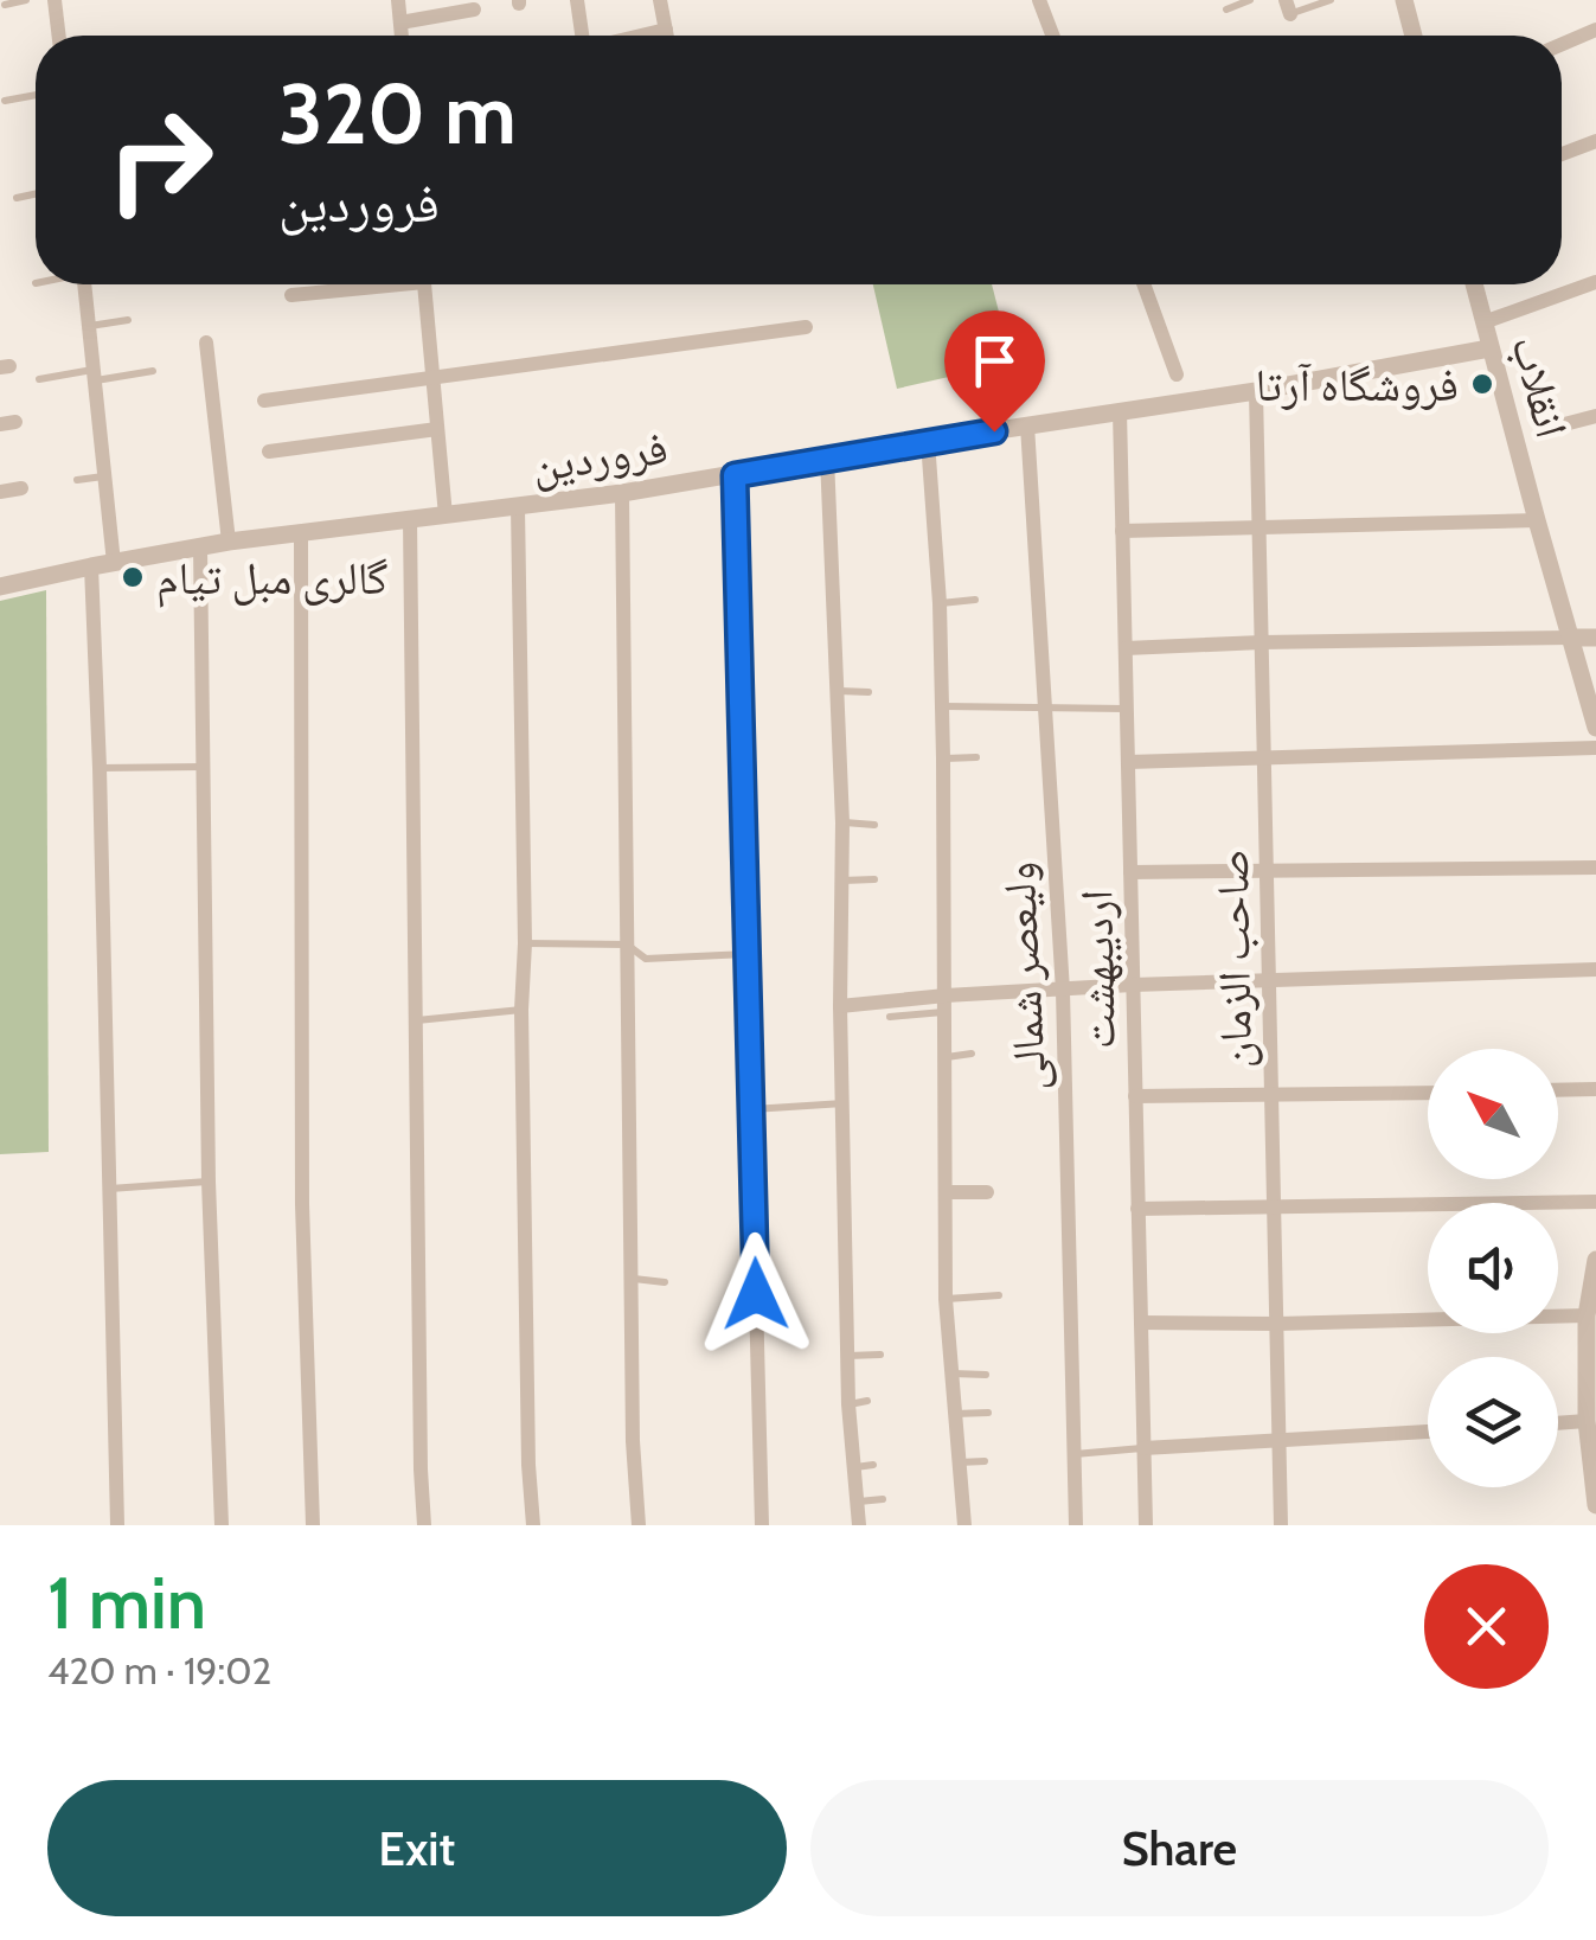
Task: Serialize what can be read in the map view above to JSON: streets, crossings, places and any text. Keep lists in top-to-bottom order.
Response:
{
  "streets": {
    "street": [
      "انقلاب",
      "فروردین",
      "صاحب الزمان",
      "اردیبهشت",
      "ولیعصر شمالی"
    ]
  },
  "crossings": [
    ["انقلاب", "فروردین"],
    ["فروردین", "صاحب الزمان"],
    ["فروردین", "اردیبهشت"],
    ["فروردین", "ولیعصر شمالی"]
  ],
  "places": ["فروشگاه آرتا", "گالری مبل تیام"],
  "north": "top left",
  "page": {
    "turn": ["320 m", "فروردین"],
    "heading": ["1 min", "420 m · 19:02"],
    "buttons": ["Exit", "Share"]
  }
}
